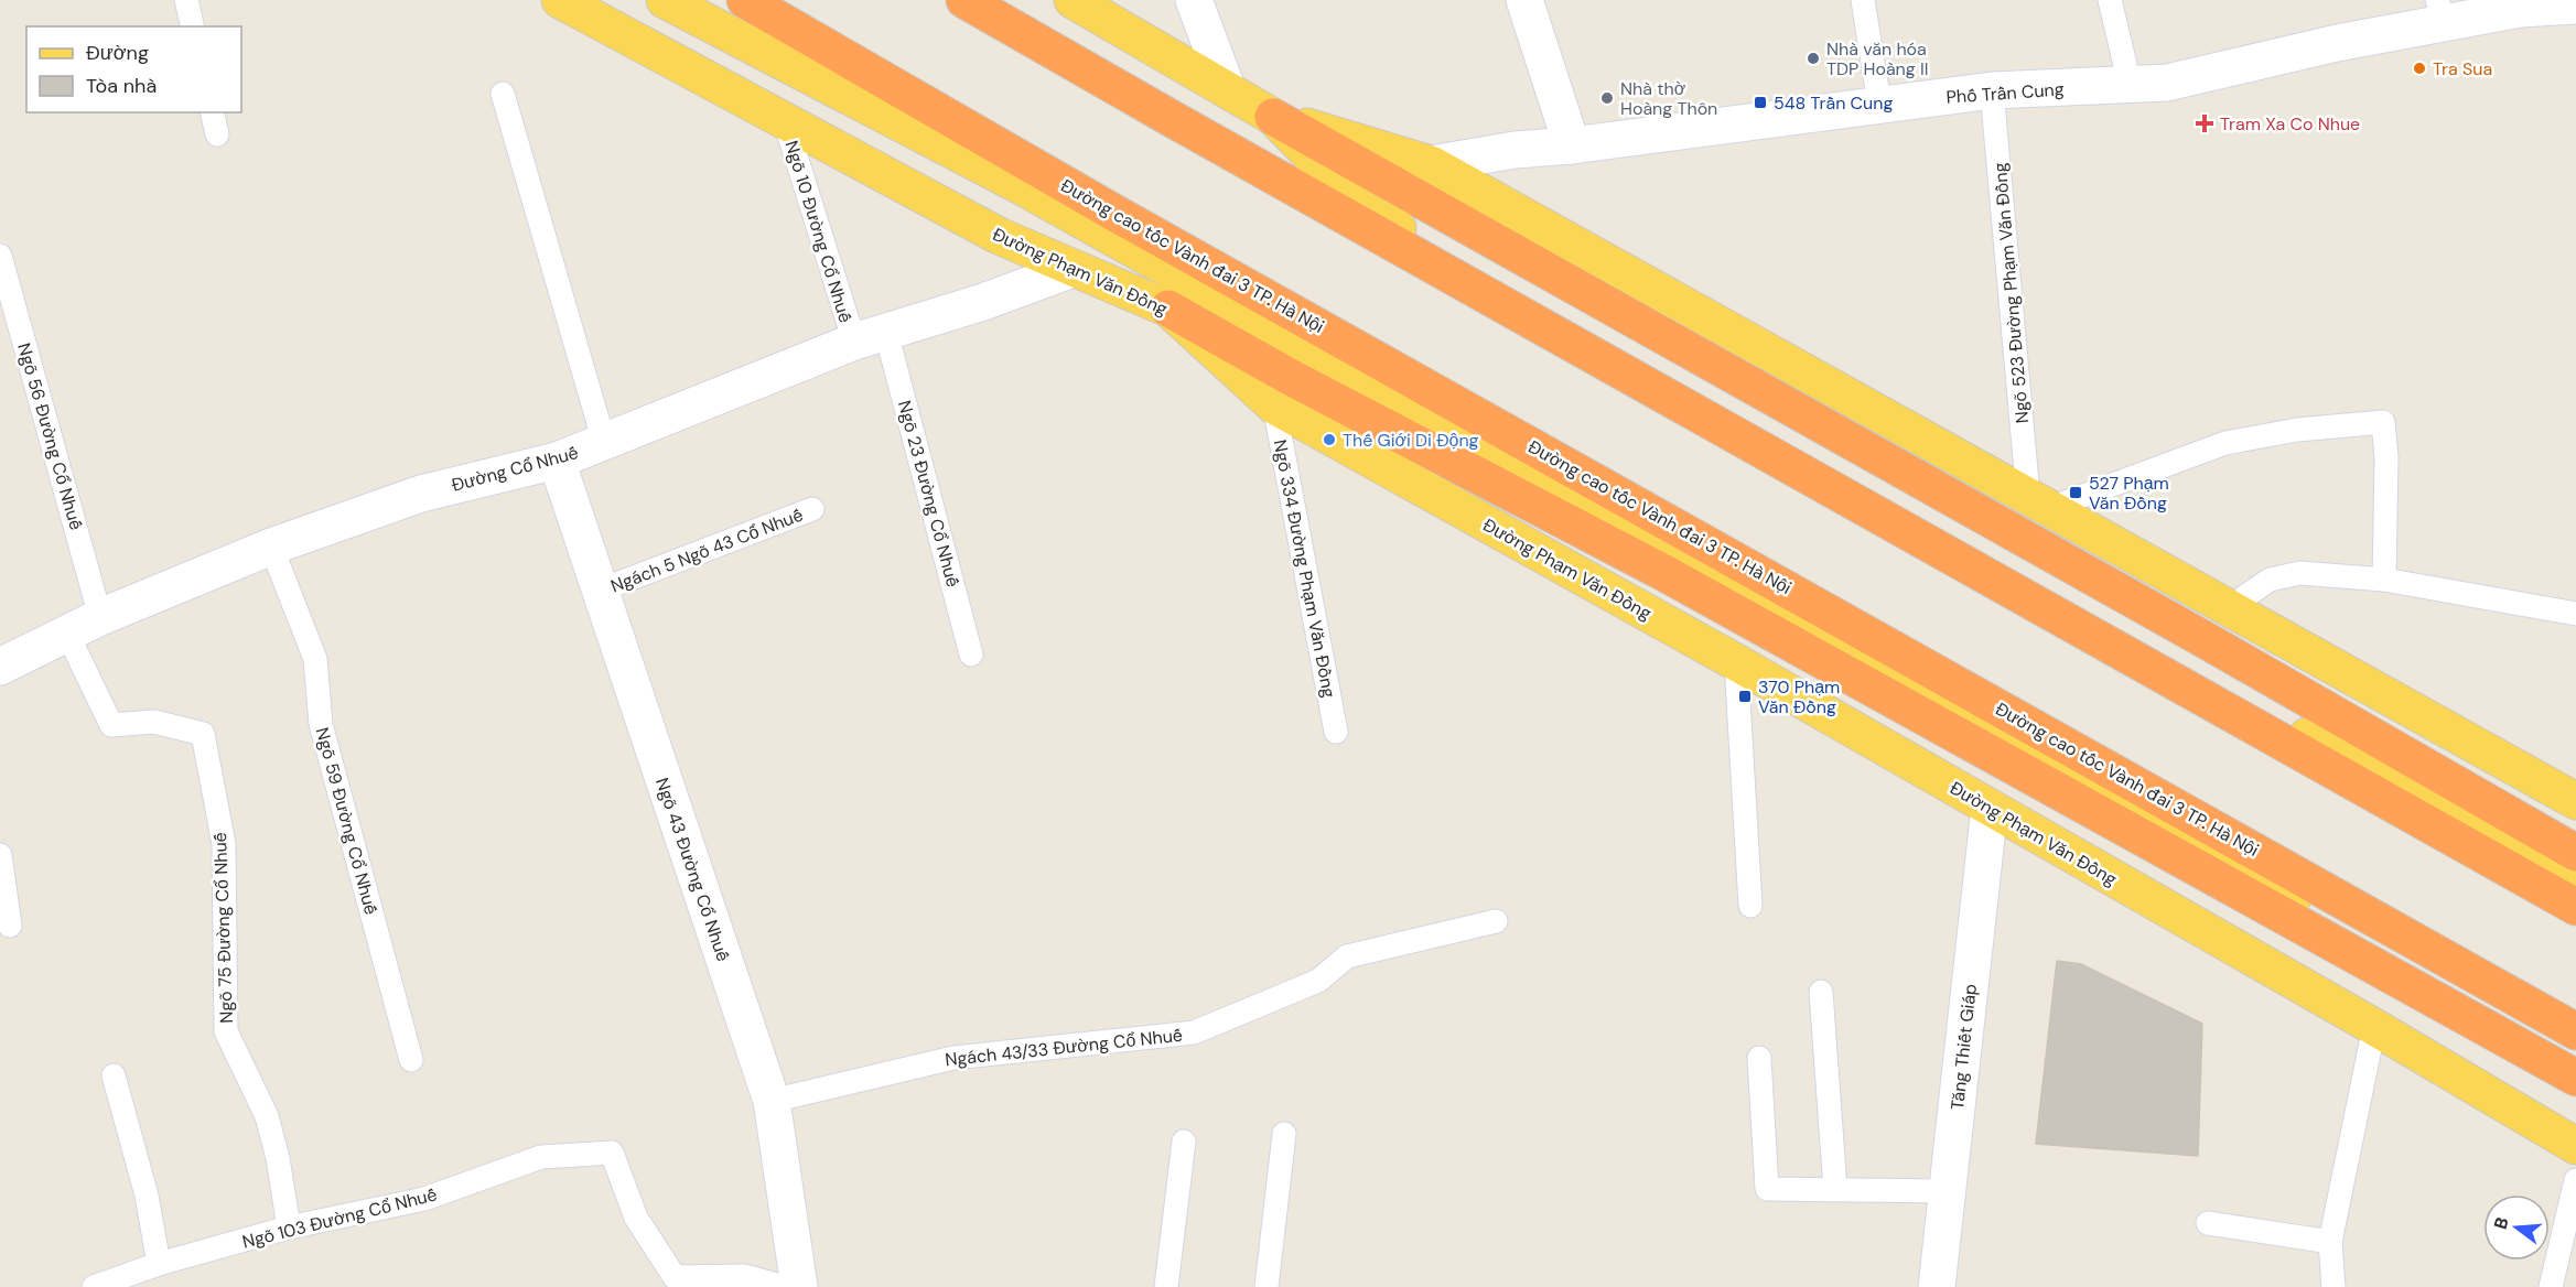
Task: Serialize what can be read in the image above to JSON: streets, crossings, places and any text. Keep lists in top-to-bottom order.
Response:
{
  "streets": {
    "highway": ["Đường cao tốc Vành đai 3 TP. Hà Nội"],
    "main road": [
      "Phố Trần Cung",
      "Đường Phạm Văn Đồng",
      "Đường Cổ Nhuế",
      "Ngõ 43 Đường Cổ Nhuế",
      "Tăng Thiết Giáp"
    ],
    "lane": [
      "Ngõ 10 Đường Cổ Nhuế",
      "Ngõ 523 Đường Phạm Văn Đồng",
      "Ngõ 56 Đường Cổ Nhuế",
      "Ngõ 23 Đường Cổ Nhuế",
      "Ngách 5 Ngõ 43 Cổ Nhuế",
      "Ngõ 334 Đường Phạm Văn Đồng",
      "Ngõ 59 Đường Cổ Nhuế",
      "Ngõ 75 Đường Cổ Nhuế",
      "Ngách 43/33 Đường Cổ Nhuế",
      "Ngõ 103 Đường Cổ Nhuế"
    ]
  },
  "crossings": [
    ["Phố Trần Cung", "Ngõ 523 Đường Phạm Văn Đồng"],
    ["Ngõ 10 Đường Cổ Nhuế", "Đường Phạm Văn Đồng"],
    ["Ngõ 10 Đường Cổ Nhuế", "Đường Cổ Nhuế"],
    ["Ngõ 10 Đường Cổ Nhuế", "Ngõ 23 Đường Cổ Nhuế"],
    ["Đường Phạm Văn Đồng", "Đường Cổ Nhuế"],
    ["Đường Phạm Văn Đồng", "Ngõ 334 Đường Phạm Văn Đồng"],
    ["Đường Phạm Văn Đồng", "Tăng Thiết Giáp"],
    ["Ngõ 56 Đường Cổ Nhuế", "Đường Cổ Nhuế"],
    ["Đường Cổ Nhuế", "Ngõ 23 Đường Cổ Nhuế"],
    ["Đường Cổ Nhuế", "Ngõ 59 Đường Cổ Nhuế"],
    ["Đường Cổ Nhuế", "Ngõ 43 Đường Cổ Nhuế"],
    ["Đường Cổ Nhuế", "Ngõ 75 Đường Cổ Nhuế"],
    ["Ngách 5 Ngõ 43 Cổ Nhuế", "Ngõ 43 Đường Cổ Nhuế"],
    ["Ngõ 43 Đường Cổ Nhuế", "Ngách 43/33 Đường Cổ Nhuế"],
    ["Ngõ 75 Đường Cổ Nhuế", "Ngõ 103 Đường Cổ Nhuế"]
  ],
  "places": {
    "other": [
      "Nhà văn hóa TDP Hoàng II",
      "Tra Sua",
      "Nhà thờ Hoàng Thôn",
      "Thế Giới Di Động"
    ],
    "transit": ["548 Trần Cung", "527 Phạm Văn Đồng", "370 Phạm Văn Đồng"],
    "health": ["Tram Xa Co Nhue"]
  },
  "legend": ["Đường", "Tòa nhà"],
  "north": "left"
}
